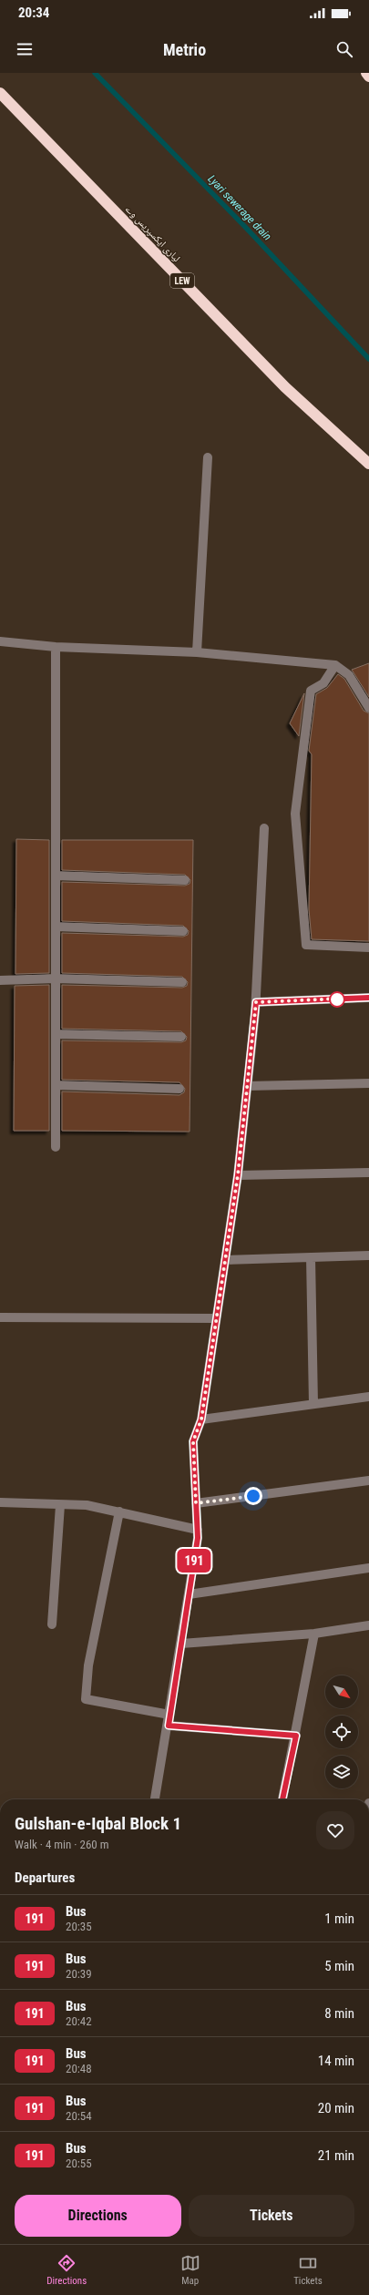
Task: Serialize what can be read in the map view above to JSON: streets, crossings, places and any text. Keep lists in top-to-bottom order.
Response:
{
  "streets": {
    "highway": ["لیاری ایکسپریس وے", "LEW"]
  },
  "water": ["Lyari sewerage drain"],
  "lines": ["bus line 191"],
  "north": "bottom right",
  "page": {
    "status": "20:34",
    "header": "Metrio",
    "on_map": "191",
    "heading": [
      ["Gulshan-e-Iqbal Block 1", "Walk · 4 min · 260 m"],
      "Departures"
    ],
    "list": [
      {
        "mark": "191",
        "name": "Bus",
        "note": "20:35",
        "value": "1 min"
      },
      {
        "mark": "191",
        "name": "Bus",
        "note": "20:39",
        "value": "5 min"
      },
      {
        "mark": "191",
        "name": "Bus",
        "note": "20:42",
        "value": "8 min"
      },
      {
        "mark": "191",
        "name": "Bus",
        "note": "20:48",
        "value": "14 min"
      },
      {
        "mark": "191",
        "name": "Bus",
        "note": "20:54",
        "value": "20 min"
      },
      {
        "mark": "191",
        "name": "Bus",
        "note": "20:55",
        "value": "21 min"
      }
    ],
    "buttons": ["Directions", "Tickets"],
    "tabs": ["Directions", "Map", "Tickets"]
  }
}
